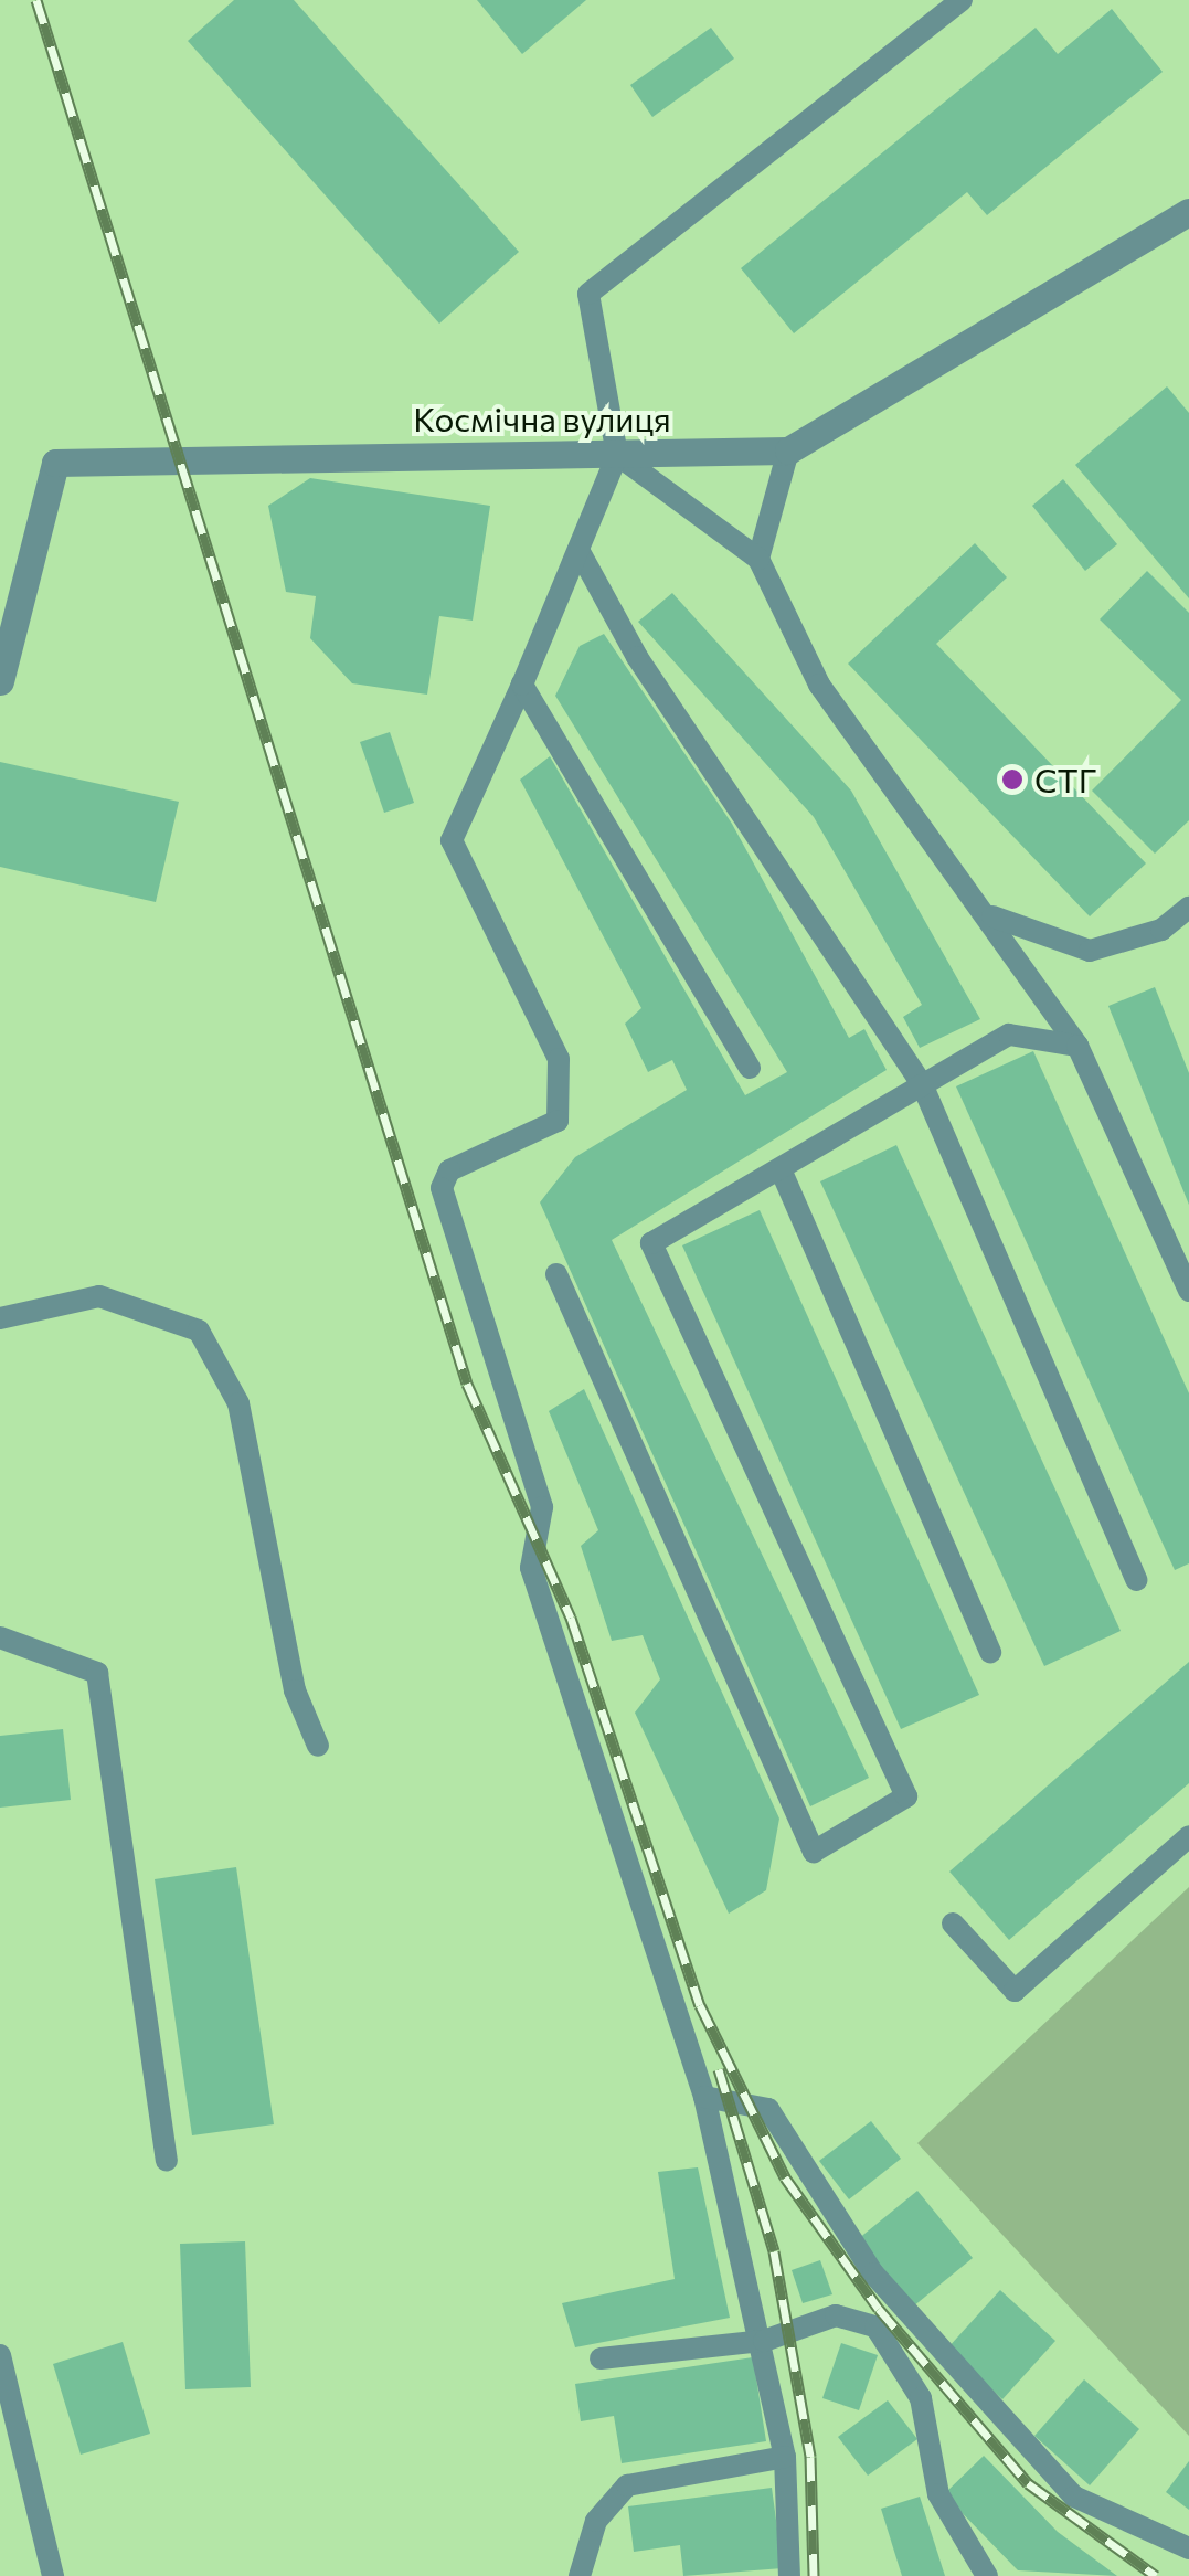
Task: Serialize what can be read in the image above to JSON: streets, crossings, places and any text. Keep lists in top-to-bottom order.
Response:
{
  "streets": {
    "street": ["Космічна вулиця"]
  },
  "places": ["СТГ"]
}
